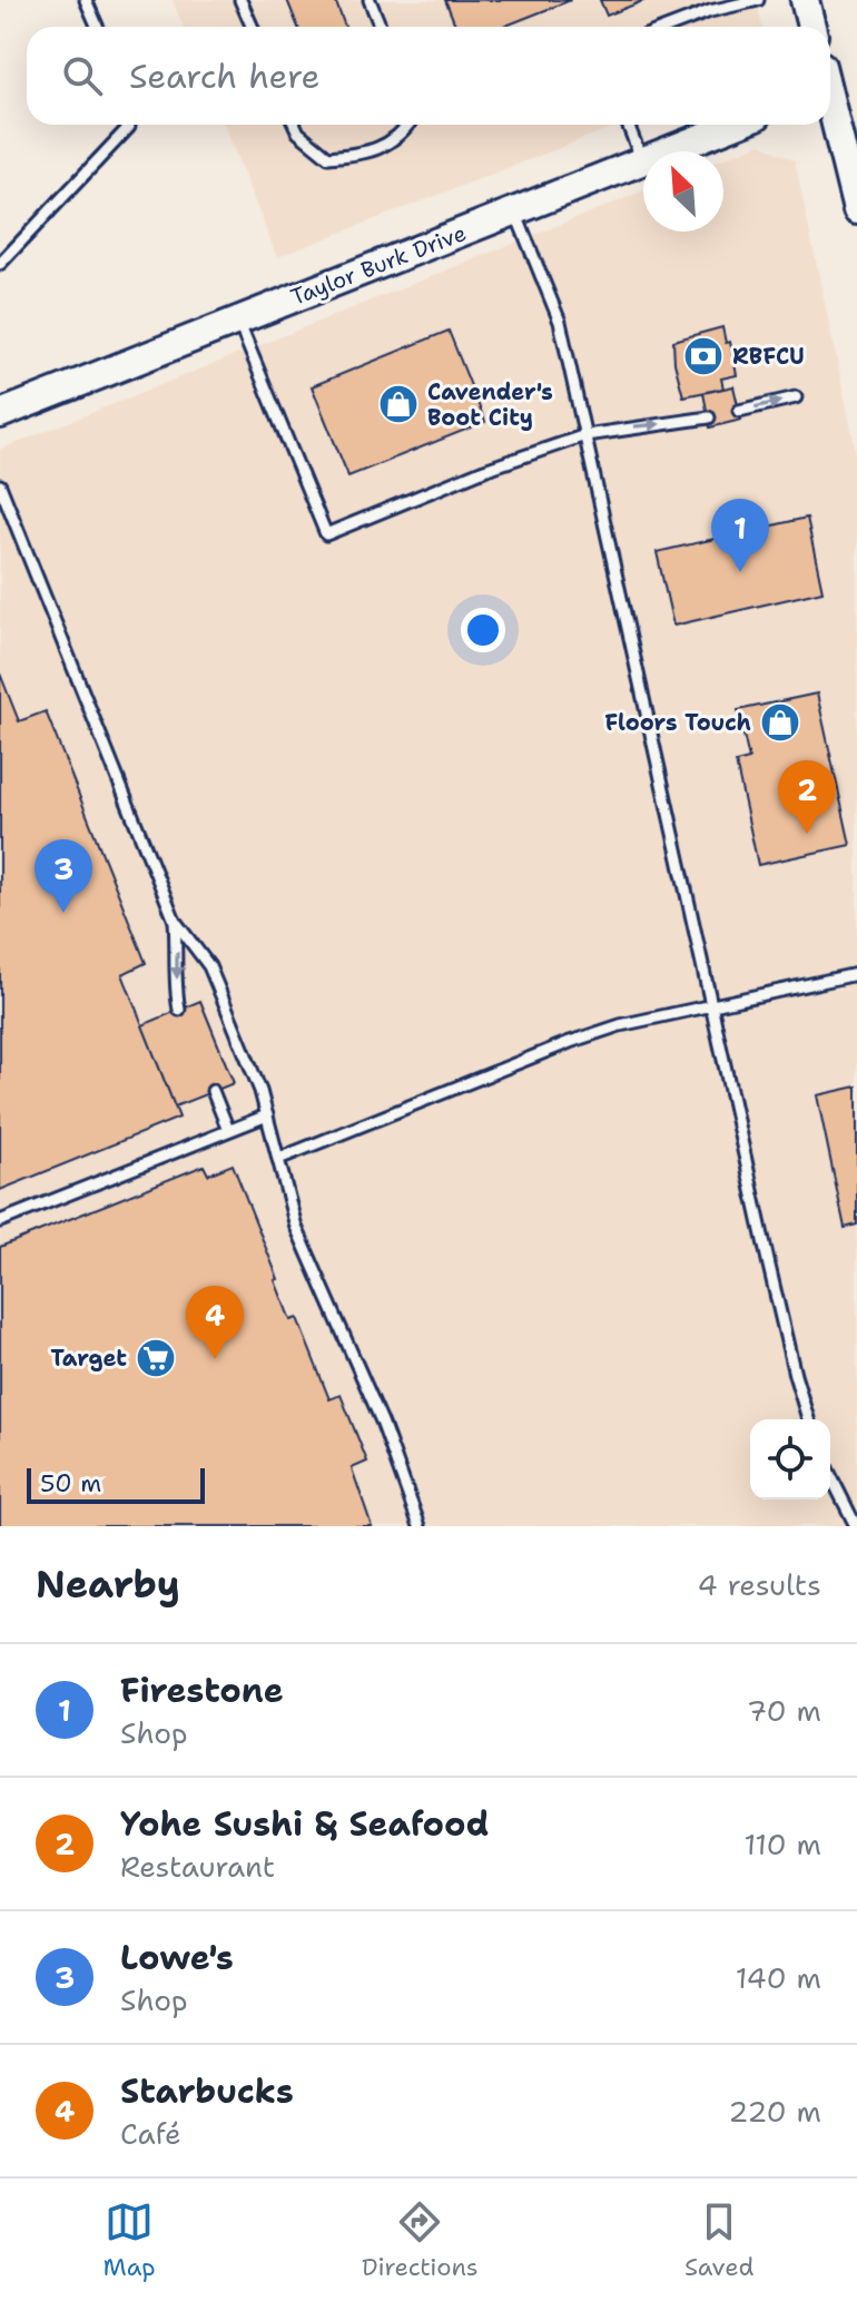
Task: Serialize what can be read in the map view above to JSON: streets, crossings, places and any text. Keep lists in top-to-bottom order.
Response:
{
  "streets": {
    "street": ["Taylor Burk Drive"]
  },
  "places": {
    "bank": ["RBFCU"],
    "shop": ["Cavender's Boot City", "Floors Touch"],
    "supermarket": ["Target"]
  },
  "scale_bar": "50 m",
  "north": "top left",
  "page": {
    "search": "Search here",
    "pins": [
      "1",
      "2",
      "3",
      "4"
    ],
    "scale": "50 m",
    "heading": ["Nearby", "4 results"],
    "list": [
      {
        "mark": "1",
        "name": "Firestone",
        "note": "Shop",
        "value": "70 m"
      },
      {
        "mark": "2",
        "name": "Yohe Sushi & Seafood",
        "note": "Restaurant",
        "value": "110 m"
      },
      {
        "mark": "3",
        "name": "Lowe's",
        "note": "Shop",
        "value": "140 m"
      },
      {
        "mark": "4",
        "name": "Starbucks",
        "note": "Café",
        "value": "220 m"
      }
    ],
    "nav": ["Map", "Directions", "Saved"]
  }
}
